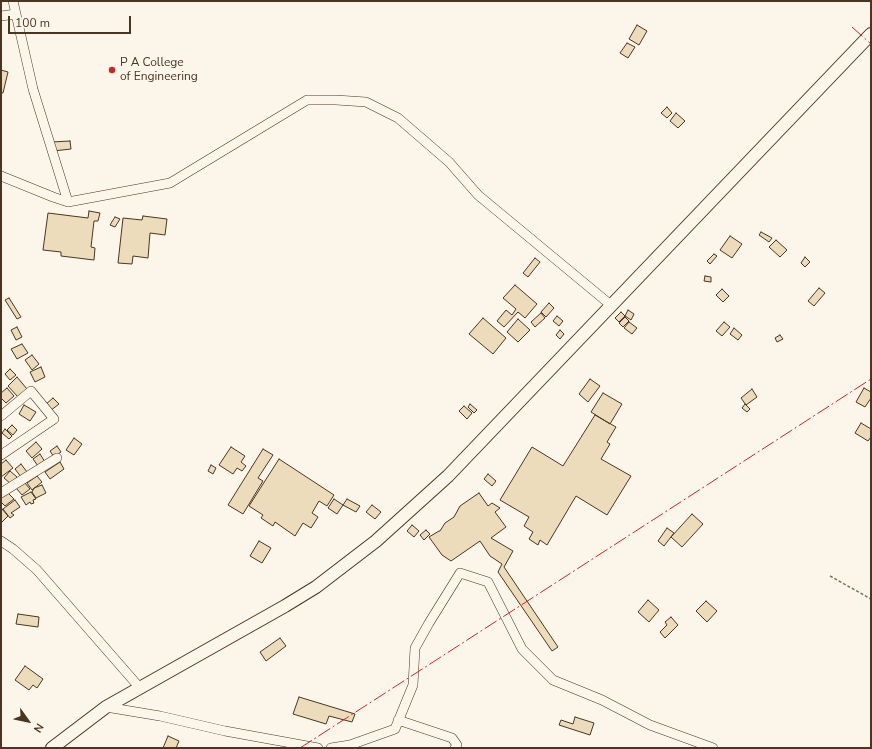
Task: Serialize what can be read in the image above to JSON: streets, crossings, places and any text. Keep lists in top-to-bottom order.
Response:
{
  "places": ["P A College of Engineering"],
  "scale_bar": "100 m",
  "north": "bottom right"
}
